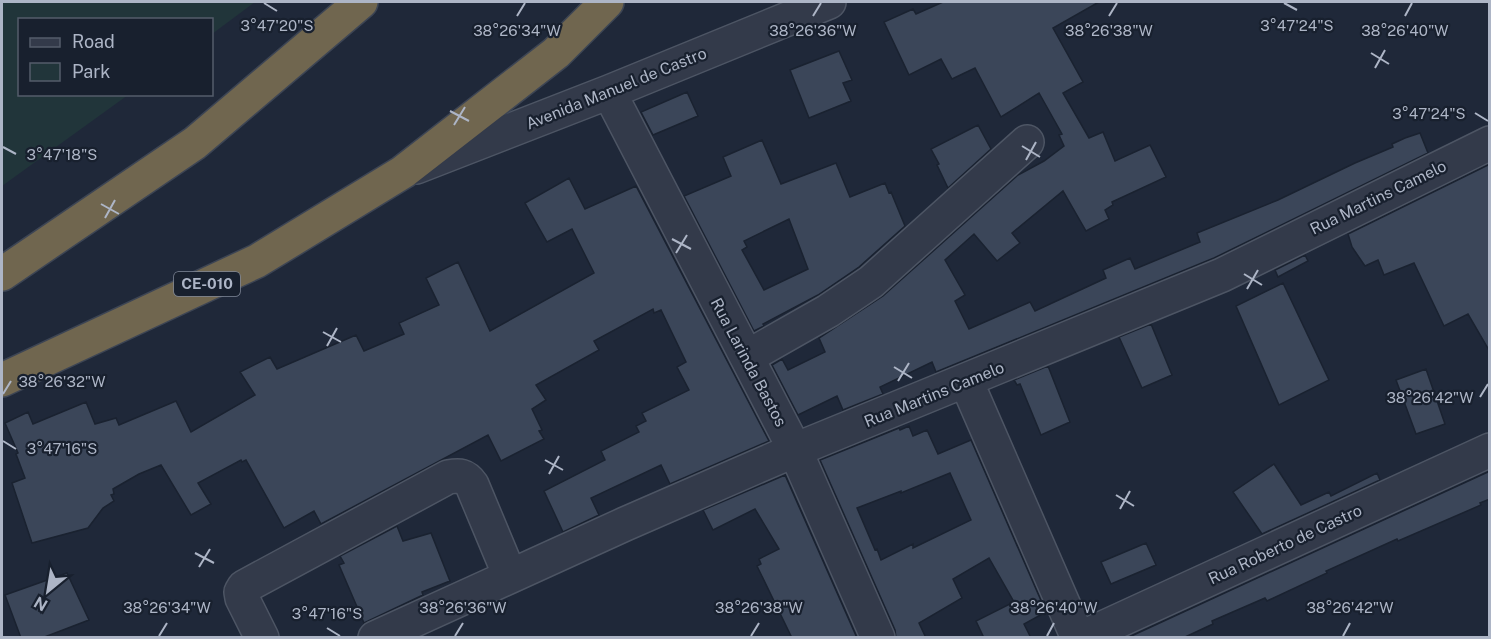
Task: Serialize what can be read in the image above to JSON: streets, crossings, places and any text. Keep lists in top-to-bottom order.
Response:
{
  "streets": {
    "highway": ["CE-010"],
    "street": [
      "Avenida Manuel de Castro",
      "Rua Martins Camelo",
      "Rua Larinda Bastos",
      "Rua Roberto de Castro"
    ]
  },
  "crossings": [
    ["Avenida Manuel de Castro", "CE-010"],
    ["Avenida Manuel de Castro", "Rua Larinda Bastos"],
    ["Rua Martins Camelo", "Rua Larinda Bastos"]
  ],
  "legend": ["Road", "Park"],
  "north": "bottom left",
  "coordinates": [
    "3°47'20\"S",
    "3°47'24\"S",
    "38°26'34\"W",
    "38°26'36\"W",
    "38°26'38\"W",
    "38°26'40\"W",
    "3°47'18\"S",
    "38°26'32\"W",
    "38°26'42\"W",
    "3°47'16\"S"
  ]
}
